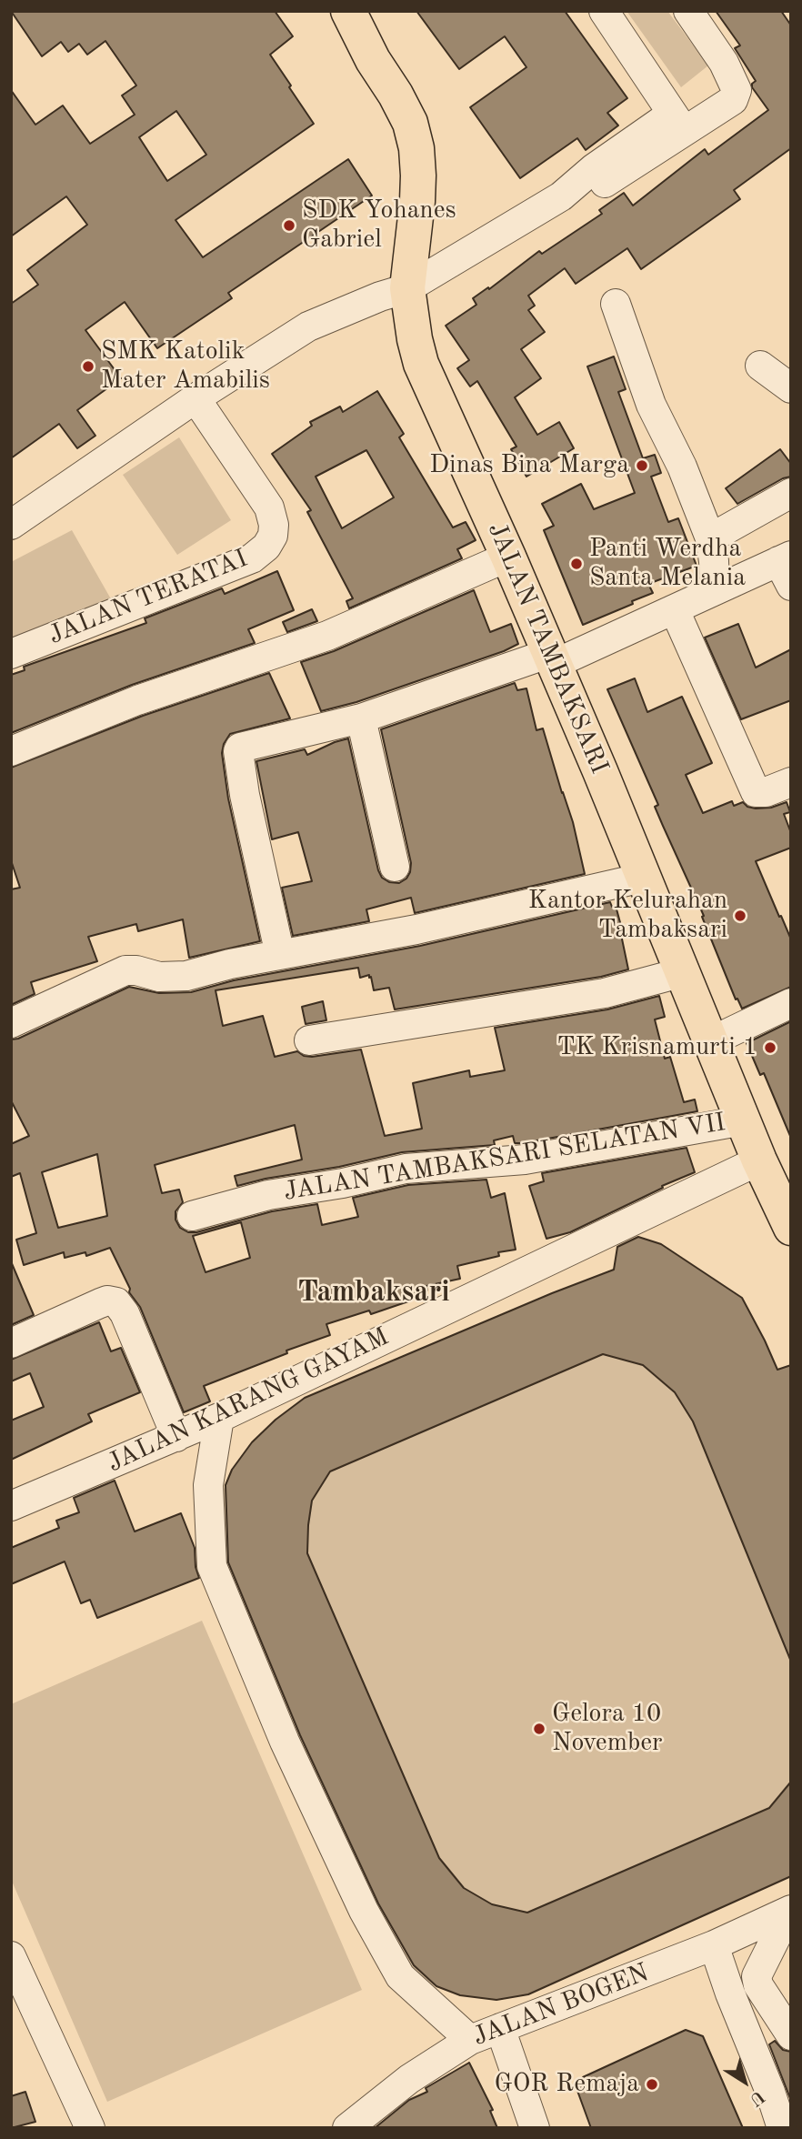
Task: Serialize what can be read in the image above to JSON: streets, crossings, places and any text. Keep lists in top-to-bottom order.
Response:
{
  "streets": {
    "main road": ["JALAN TAMBAKSARI"],
    "street": [
      "JALAN TERATAI",
      "JALAN TAMBAKSARI SELATAN VII",
      "JALAN KARANG GAYAM",
      "JALAN BOGEN"
    ]
  },
  "crossings": [
    ["JALAN TAMBAKSARI", "JALAN TAMBAKSARI SELATAN VII"],
    ["JALAN TAMBAKSARI", "JALAN KARANG GAYAM"]
  ],
  "districts": ["Tambaksari"],
  "places": [
    "SDK Yohanes Gabriel",
    "SMK Katolik Mater Amabilis",
    "Dinas Bina Marga",
    "Panti Werdha Santa Melania",
    "Kantor Kelurahan Tambaksari",
    "TK Krisnamurti 1",
    "Gelora 10 November",
    "GOR Remaja"
  ],
  "north": "bottom right"
}
